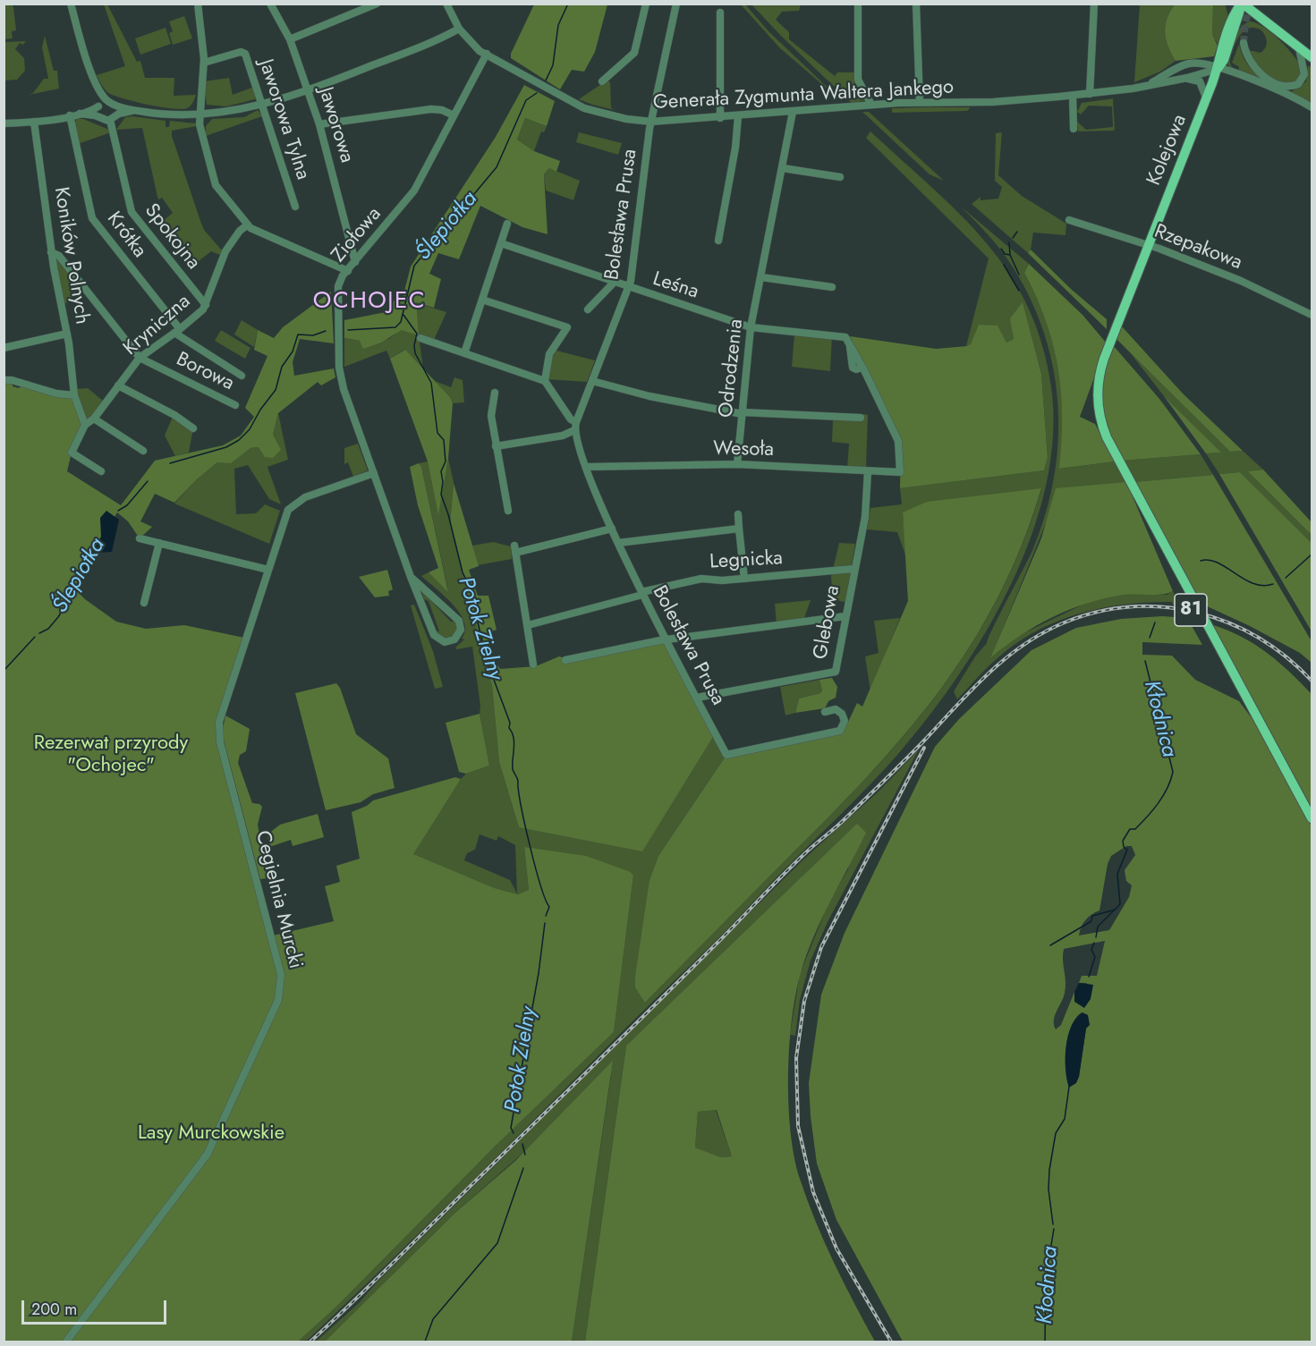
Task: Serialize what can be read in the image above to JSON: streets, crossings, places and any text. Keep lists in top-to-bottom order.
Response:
{
  "streets": {
    "main road": ["Kolejowa", "81"],
    "street": [
      "Generała Zygmunta Waltera Jankego",
      "Jaworowa Tylna",
      "Jaworowa",
      "Bolesława Prusa",
      "Krótka",
      "Ziołowa",
      "Spokojna",
      "Rzepakowa",
      "Koników Polnych",
      "Leśna",
      "Kryniczna",
      "Odrodzenia",
      "Borowa",
      "Wesoła",
      "Legnicka",
      "Glebowa",
      "Cegielnia Murcki"
    ]
  },
  "crossings": [
    ["Generała Zygmunta Waltera Jankego", "Kolejowa"],
    ["Generała Zygmunta Waltera Jankego", "Bolesława Prusa"],
    ["Generała Zygmunta Waltera Jankego", "Ziołowa"],
    ["Generała Zygmunta Waltera Jankego", "Odrodzenia"],
    ["Jaworowa", "Ziołowa"],
    ["Kolejowa", "Rzepakowa"],
    ["Kolejowa", "81"],
    ["Bolesława Prusa", "Leśna"],
    ["Bolesława Prusa", "Wesoła"],
    ["Bolesława Prusa", "Legnicka"],
    ["Bolesława Prusa", "Glebowa"],
    ["Krótka", "Kryniczna"],
    ["Ziołowa", "Cegielnia Murcki"],
    ["Spokojna", "Kryniczna"],
    ["Rzepakowa", "81"],
    ["Koników Polnych", "Kryniczna"],
    ["Koników Polnych", "Borowa"],
    ["Leśna", "Odrodzenia"],
    ["Leśna", "Wesoła"],
    ["Kryniczna", "Borowa"],
    ["Odrodzenia", "Wesoła"],
    ["Wesoła", "Glebowa"],
    ["Legnicka", "Glebowa"]
  ],
  "districts": ["OCHOJEC"],
  "water": ["Ślepiotka", "Potok Zielny", "Kłodnica"],
  "parks": ["Rezerwat przyrody \"Ochojec\"", "Lasy Murckowskie"],
  "scale_bar": "200 m"
}
